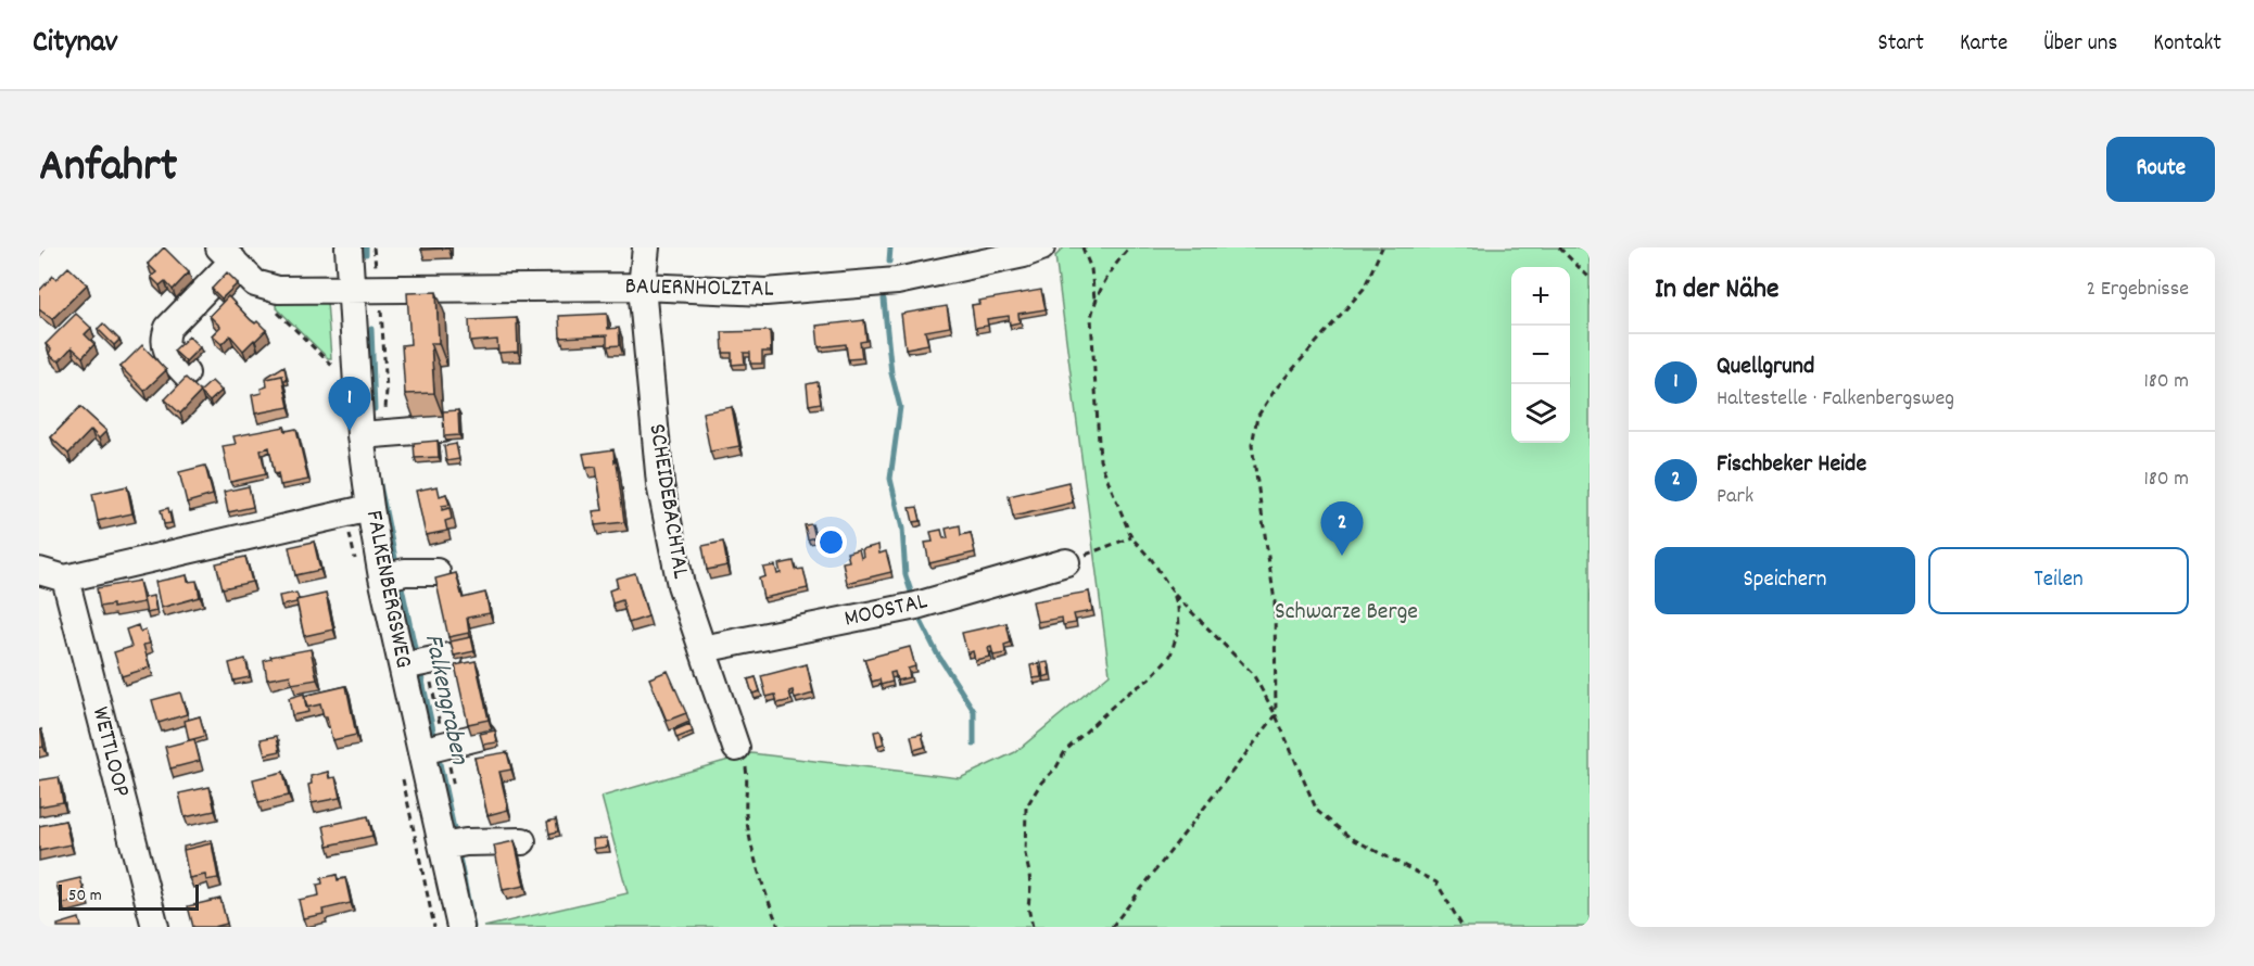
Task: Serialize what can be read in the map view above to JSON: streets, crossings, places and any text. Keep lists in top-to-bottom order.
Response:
{
  "streets": {
    "street": [
      "BAUERNHOLZTAL",
      "SCHEIDEBACHTAL",
      "FALKENBERGSWEG",
      "MOOSTAL",
      "WETTLOOP"
    ]
  },
  "crossings": [
    ["BAUERNHOLZTAL", "SCHEIDEBACHTAL"],
    ["BAUERNHOLZTAL", "FALKENBERGSWEG"],
    ["SCHEIDEBACHTAL", "MOOSTAL"]
  ],
  "water": ["Falkengraben"],
  "parks": ["Schwarze Berge"],
  "scale_bar": "50 m",
  "page": {
    "header": "Citynav",
    "nav": [
      "Start",
      "Karte",
      "Über uns",
      "Kontakt"
    ],
    "title": "Anfahrt",
    "buttons": [
      "Route",
      ["Speichern", "Teilen"]
    ],
    "heading": ["In der Nähe", "2 Ergebnisse"],
    "map_buttons": ["+", "−"],
    "list": [
      {
        "mark": "1",
        "name": "Quellgrund",
        "note": "Haltestelle · Falkenbergsweg",
        "value": "180 m"
      },
      {
        "mark": "2",
        "name": "Fischbeker Heide",
        "note": "Park",
        "value": "180 m"
      }
    ],
    "pins": ["1", "2"],
    "scale": "50 m"
  }
}
